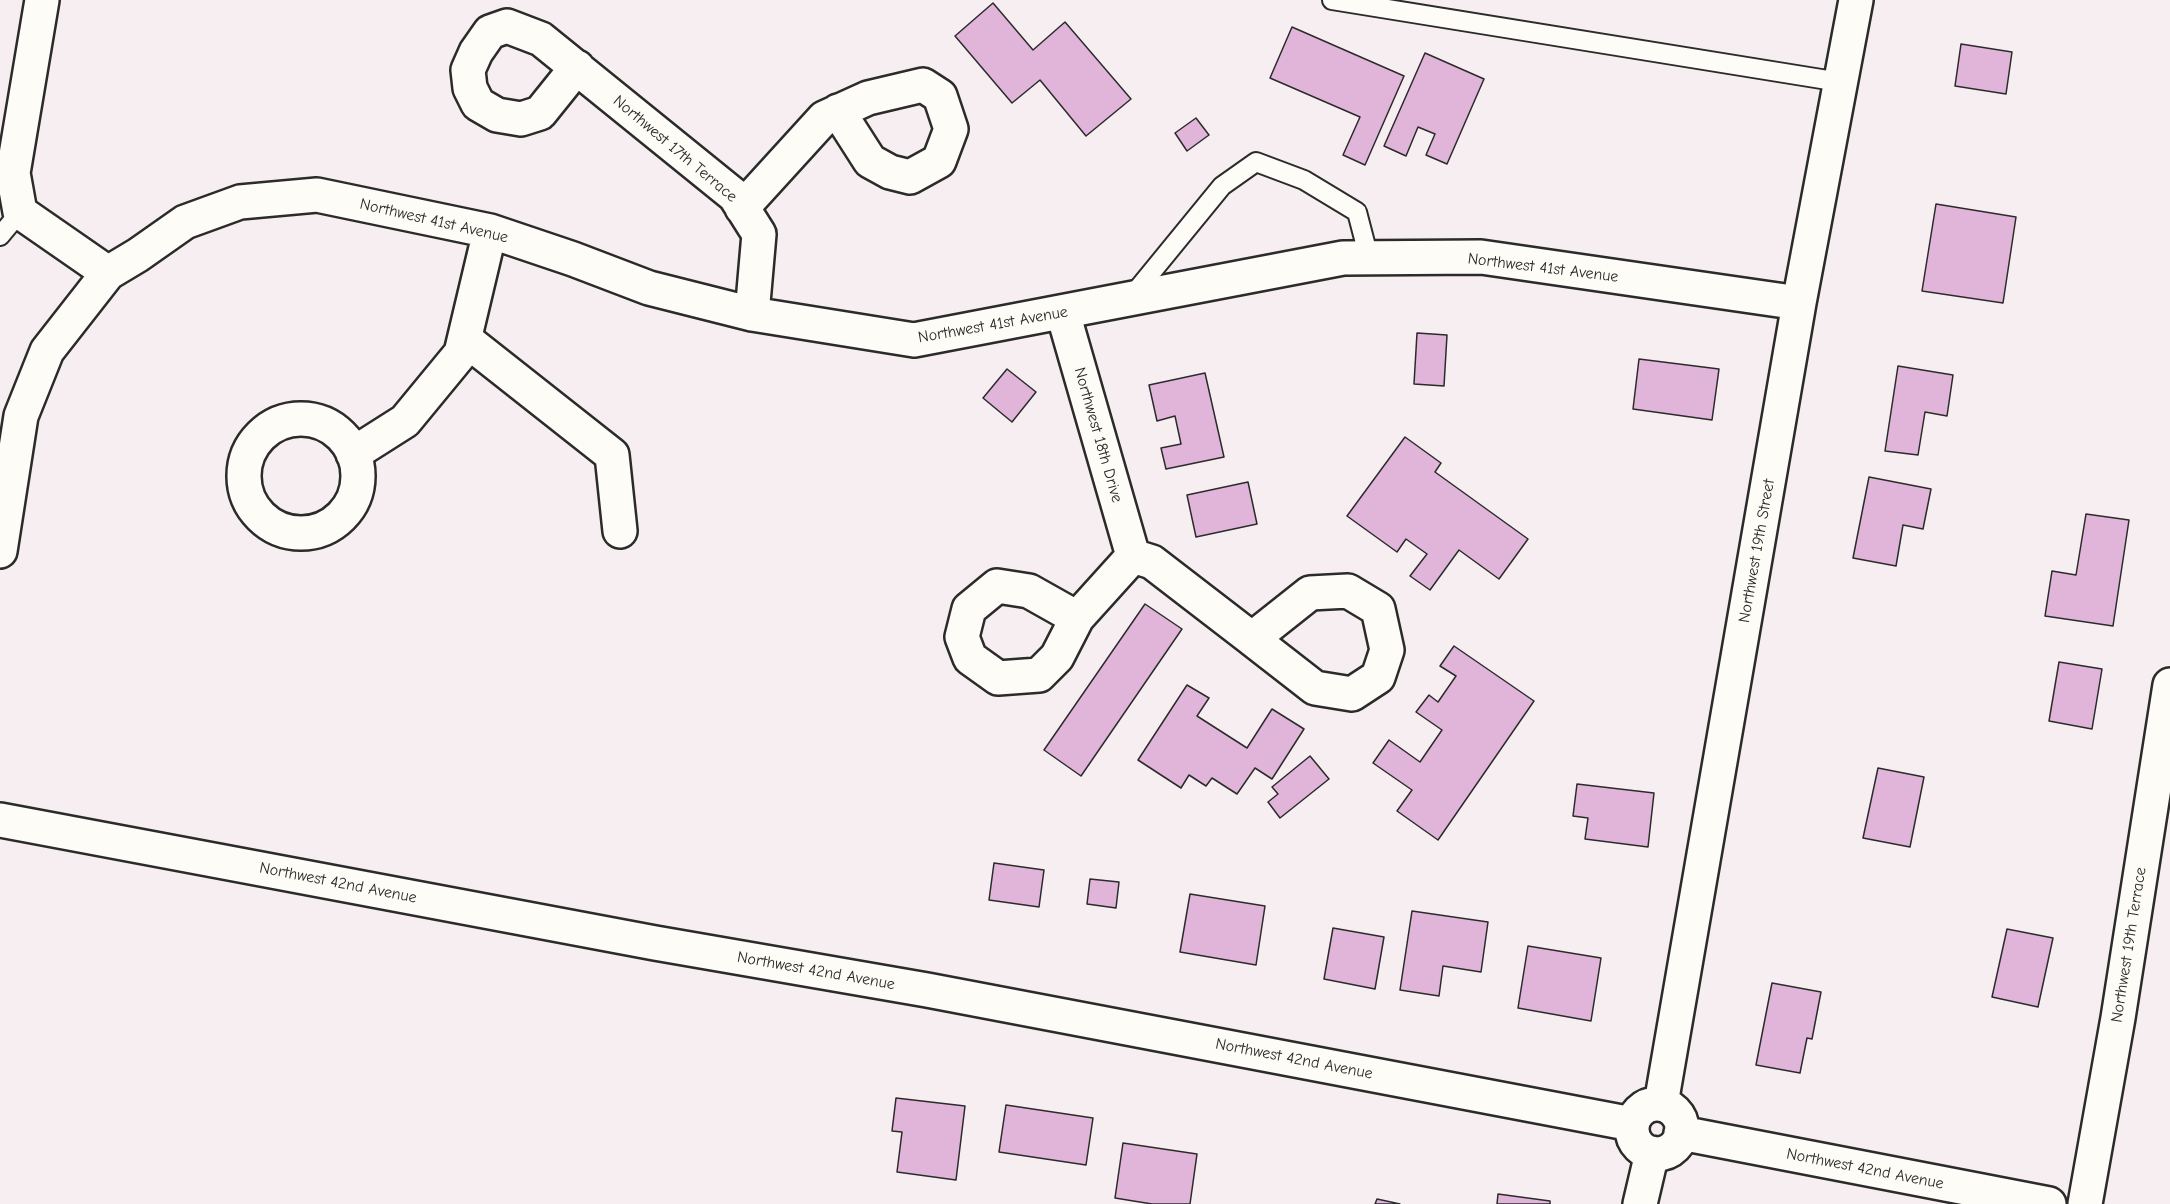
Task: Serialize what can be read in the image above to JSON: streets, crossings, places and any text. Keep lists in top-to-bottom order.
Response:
{
  "streets": {
    "street": [
      "Northwest 17th Terrace",
      "Northwest 41st Avenue",
      "Northwest 18th Drive",
      "Northwest 19th Street",
      "Northwest 42nd Avenue",
      "Northwest 19th Terrace"
    ]
  },
  "crossings": [
    ["Northwest 17th Terrace", "Northwest 41st Avenue"],
    ["Northwest 41st Avenue", "Northwest 18th Drive"],
    ["Northwest 41st Avenue", "Northwest 19th Street"],
    ["Northwest 19th Street", "Northwest 42nd Avenue"]
  ]
}
